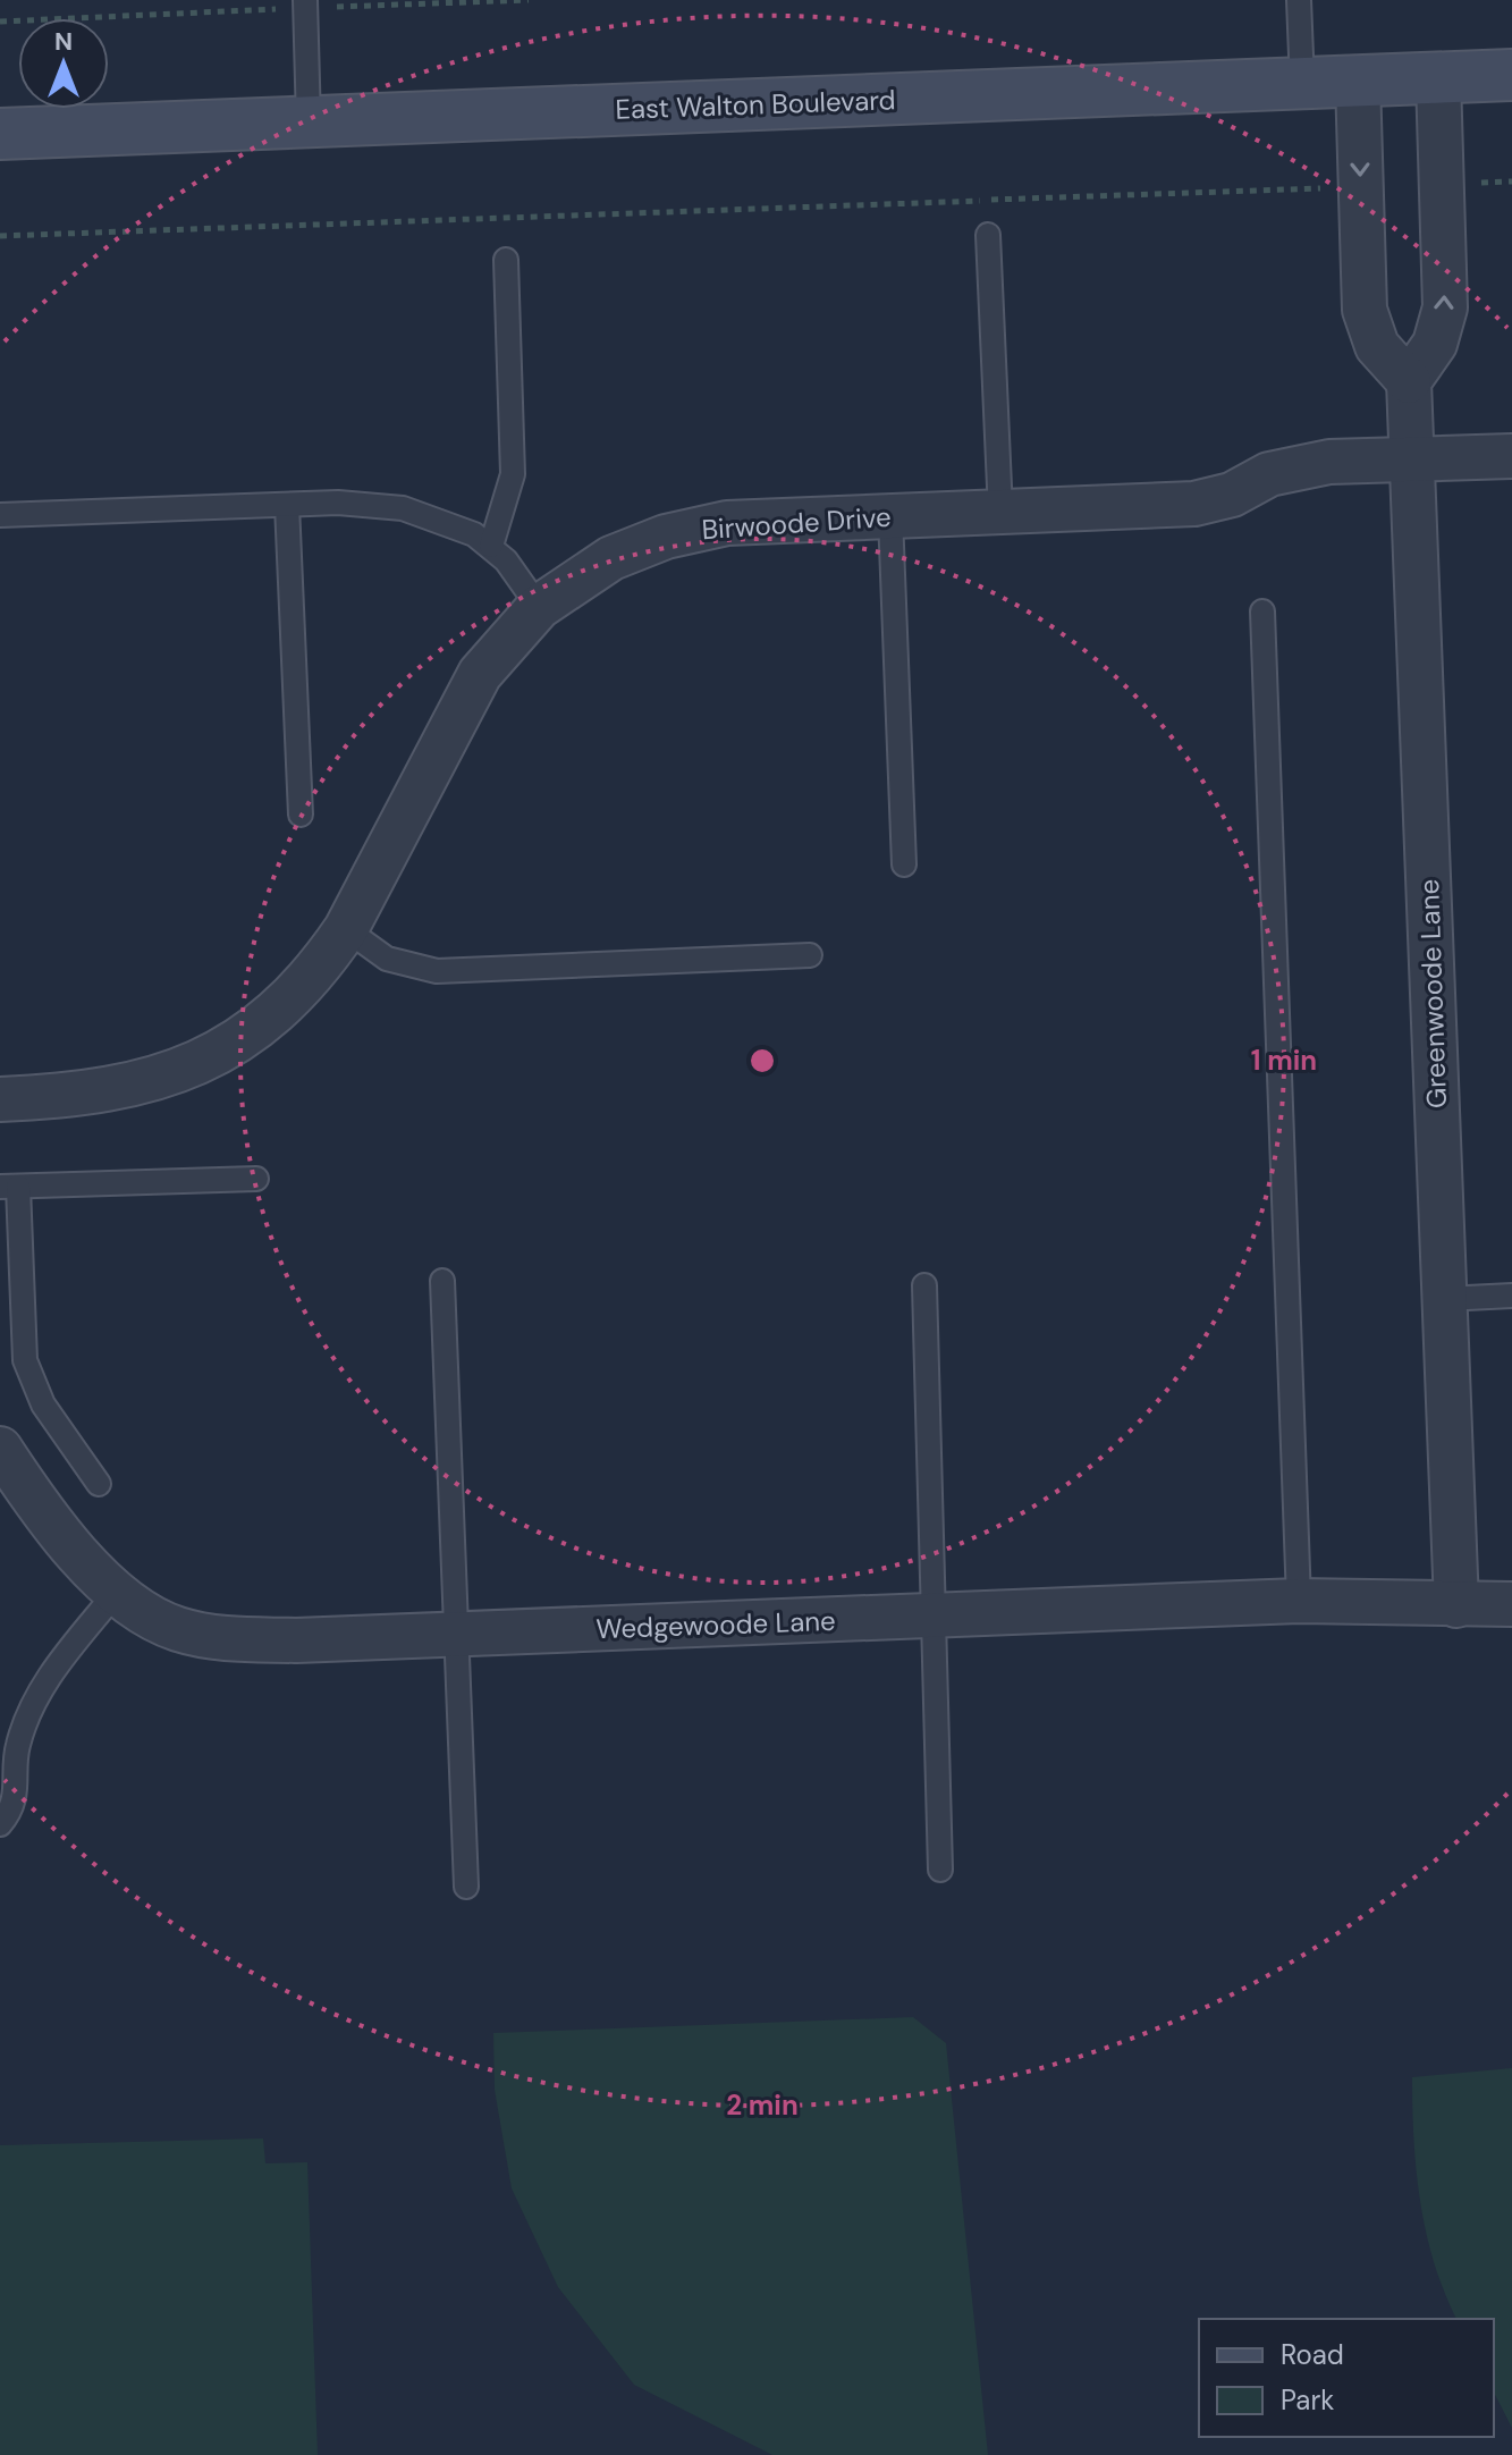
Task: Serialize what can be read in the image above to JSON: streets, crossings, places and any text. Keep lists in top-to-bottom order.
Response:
{
  "streets": {
    "main road": ["East Walton Boulevard"],
    "street": ["Birwoode Drive", "Greenwoode Lane", "Wedgewoode Lane"]
  },
  "crossings": [
    ["Birwoode Drive", "Greenwoode Lane"],
    ["Greenwoode Lane", "Wedgewoode Lane"]
  ],
  "legend": ["Road", "Park"],
  "north": "top",
  "rings": ["1 min", "2 min"]
}
